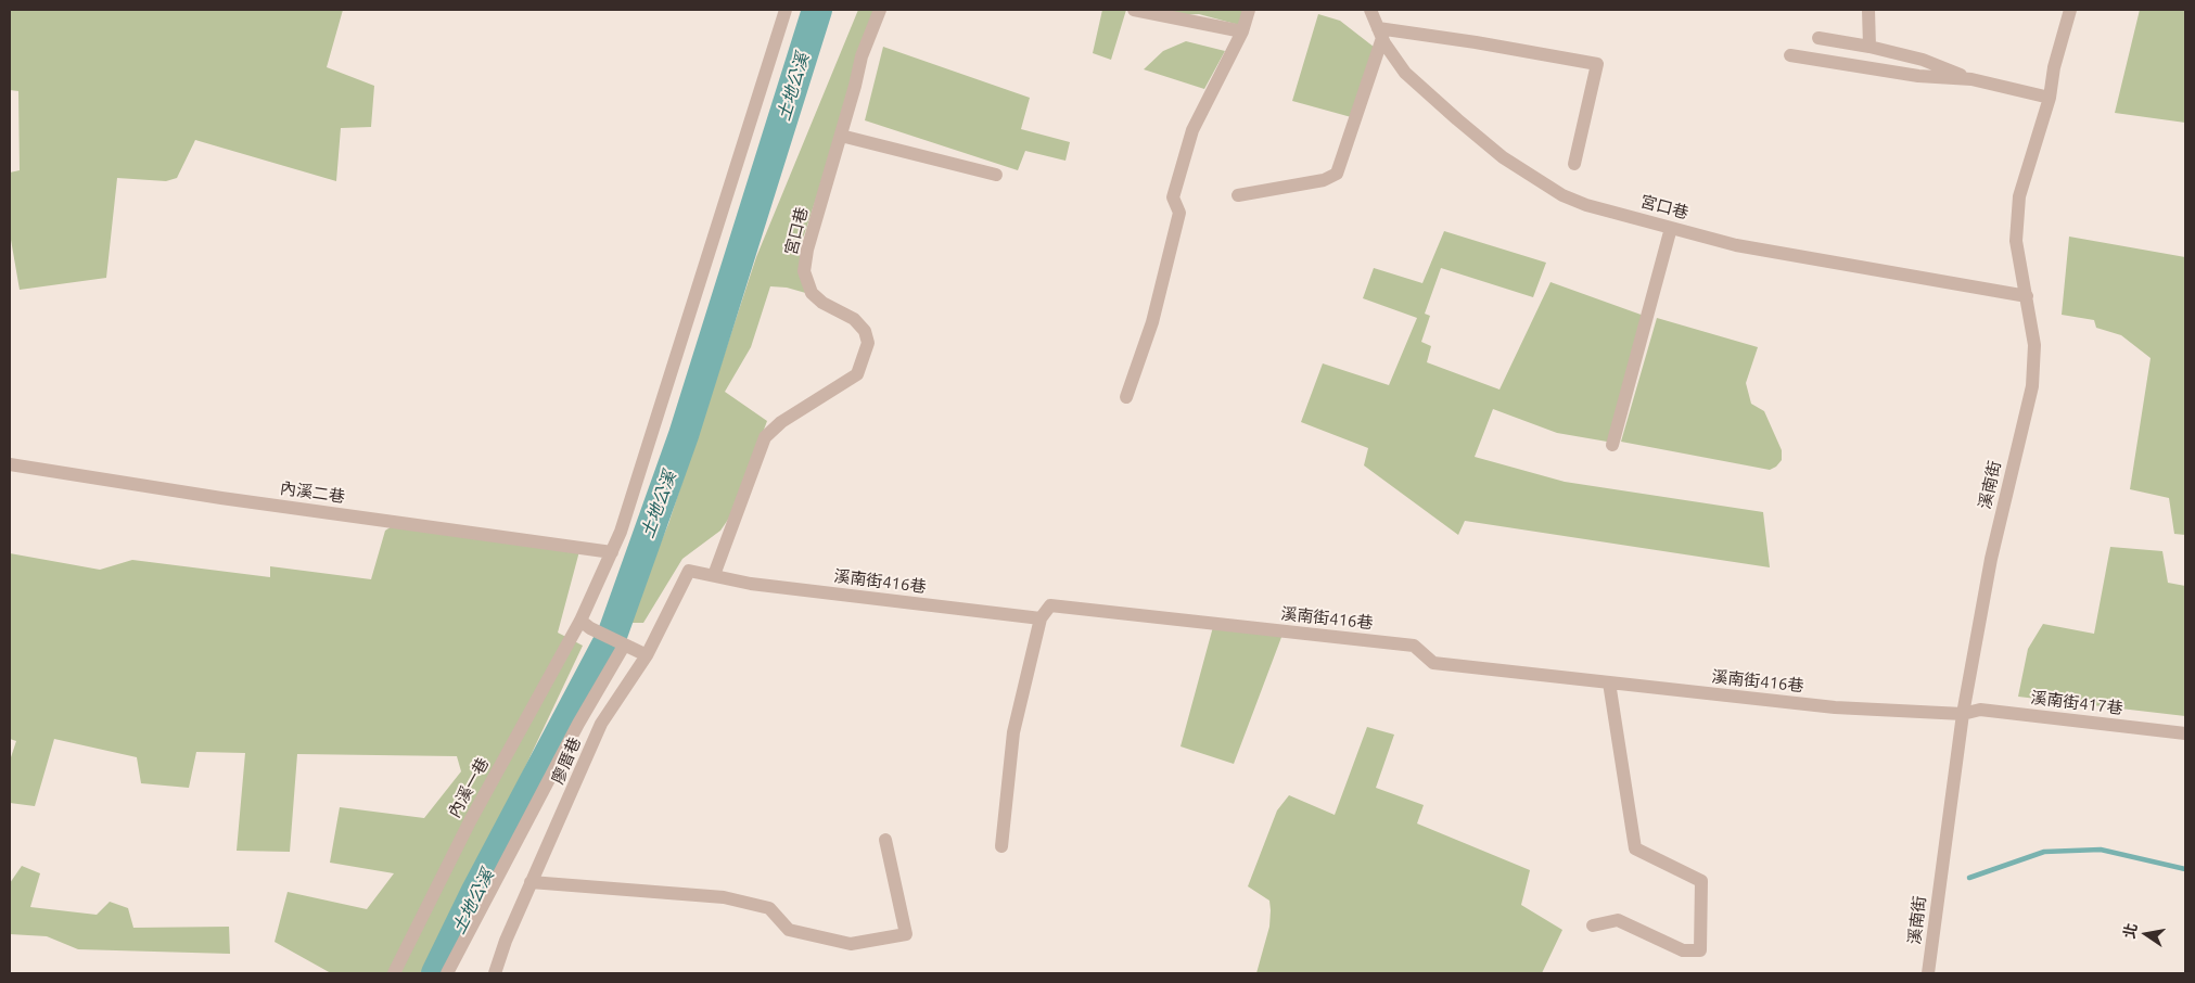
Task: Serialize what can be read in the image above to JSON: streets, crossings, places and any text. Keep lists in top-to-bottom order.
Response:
{
  "streets": {
    "street": [
      "宮口巷",
      "溪南街",
      "內溪二巷",
      "溪南街416巷",
      "溪南街417巷",
      "廖厝巷",
      "內溪一巷"
    ]
  },
  "crossings": [
    ["宮口巷", "溪南街"],
    ["宮口巷", "溪南街416巷"],
    ["溪南街", "溪南街416巷"],
    ["溪南街", "溪南街417巷"],
    ["內溪二巷", "內溪一巷"],
    ["溪南街416巷", "溪南街417巷"],
    ["溪南街416巷", "廖厝巷"]
  ],
  "water": ["土地公溪"],
  "north": "left"
}
